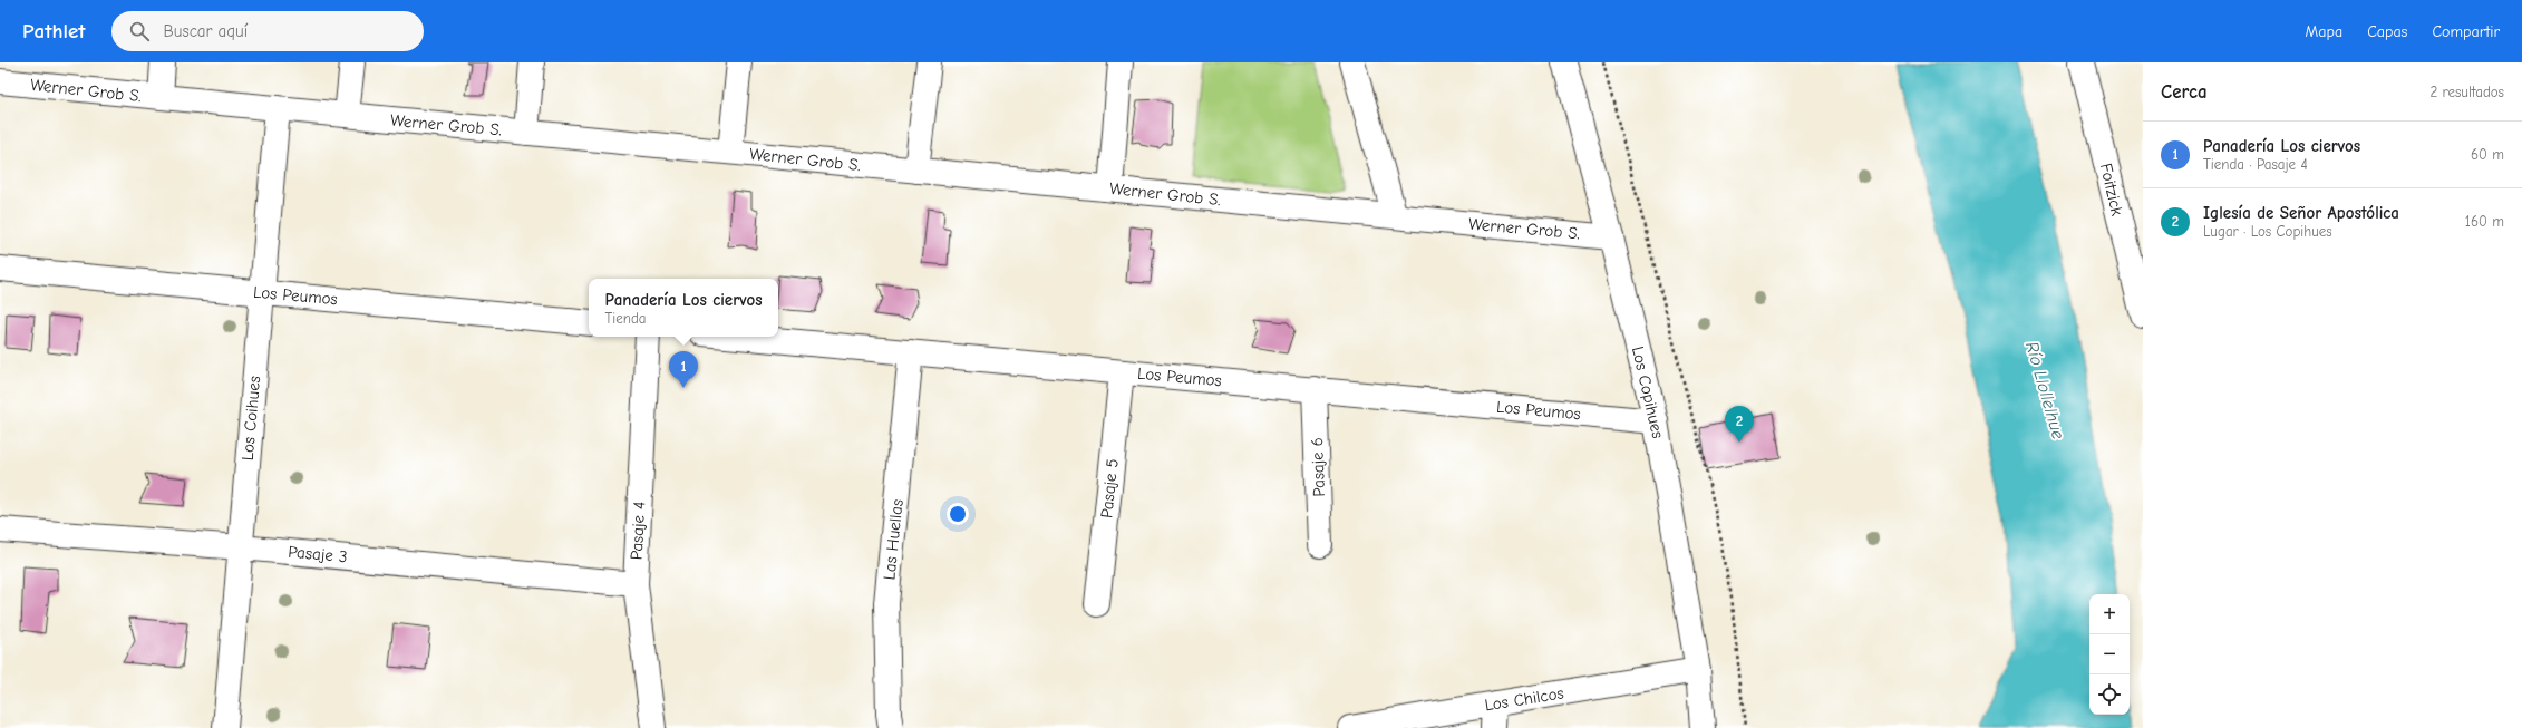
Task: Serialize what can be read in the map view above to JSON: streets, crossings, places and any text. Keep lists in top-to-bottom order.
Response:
{
  "streets": {
    "street": [
      "Werner Grob S.",
      "Foitzick",
      "Los Peumos",
      "Los Copihues",
      "Los Coihues",
      "Pasaje 6",
      "Pasaje 5",
      "Pasaje 4",
      "Las Huellas",
      "Pasaje 3",
      "Los Chilcos"
    ]
  },
  "crossings": [
    ["Werner Grob S.", "Los Copihues"],
    ["Werner Grob S.", "Los Coihues"],
    ["Los Peumos", "Los Copihues"],
    ["Los Peumos", "Los Coihues"],
    ["Los Peumos", "Pasaje 6"],
    ["Los Peumos", "Pasaje 5"],
    ["Los Peumos", "Las Huellas"],
    ["Los Copihues", "Los Chilcos"],
    ["Los Coihues", "Pasaje 3"],
    ["Pasaje 4", "Pasaje 3"]
  ],
  "water": ["Río Llollelhue"],
  "page": {
    "header": "Pathlet",
    "search": "Buscar aquí",
    "nav": ["Mapa", "Capas", "Compartir"],
    "heading": ["Cerca", "2 resultados"],
    "list": [
      {
        "mark": "1",
        "name": "Panadería Los ciervos",
        "note": "Tienda · Pasaje 4",
        "value": "60 m"
      },
      {
        "mark": "2",
        "name": "Iglesía de Señor Apostólica",
        "note": "Lugar · Los Copihues",
        "value": "160 m"
      }
    ],
    "popup": ["Panadería Los ciervos", "Tienda"],
    "pins": ["1", "2"],
    "map_buttons": ["+", "−"]
  }
}
